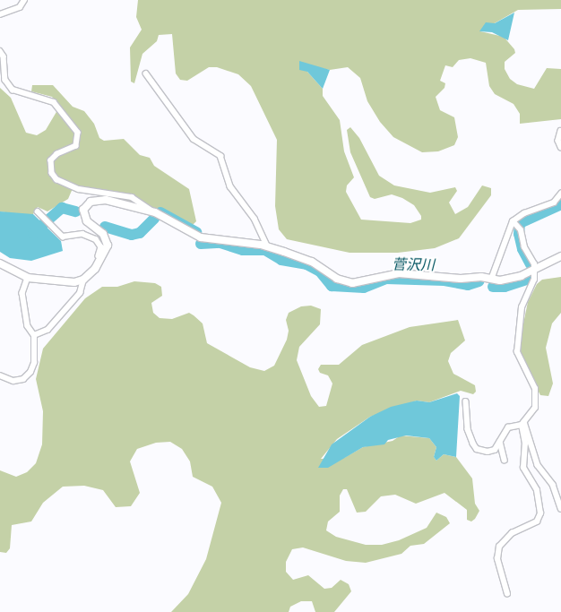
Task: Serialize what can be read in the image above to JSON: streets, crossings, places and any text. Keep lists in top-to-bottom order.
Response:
{
  "water": ["菅沢川"]
}
